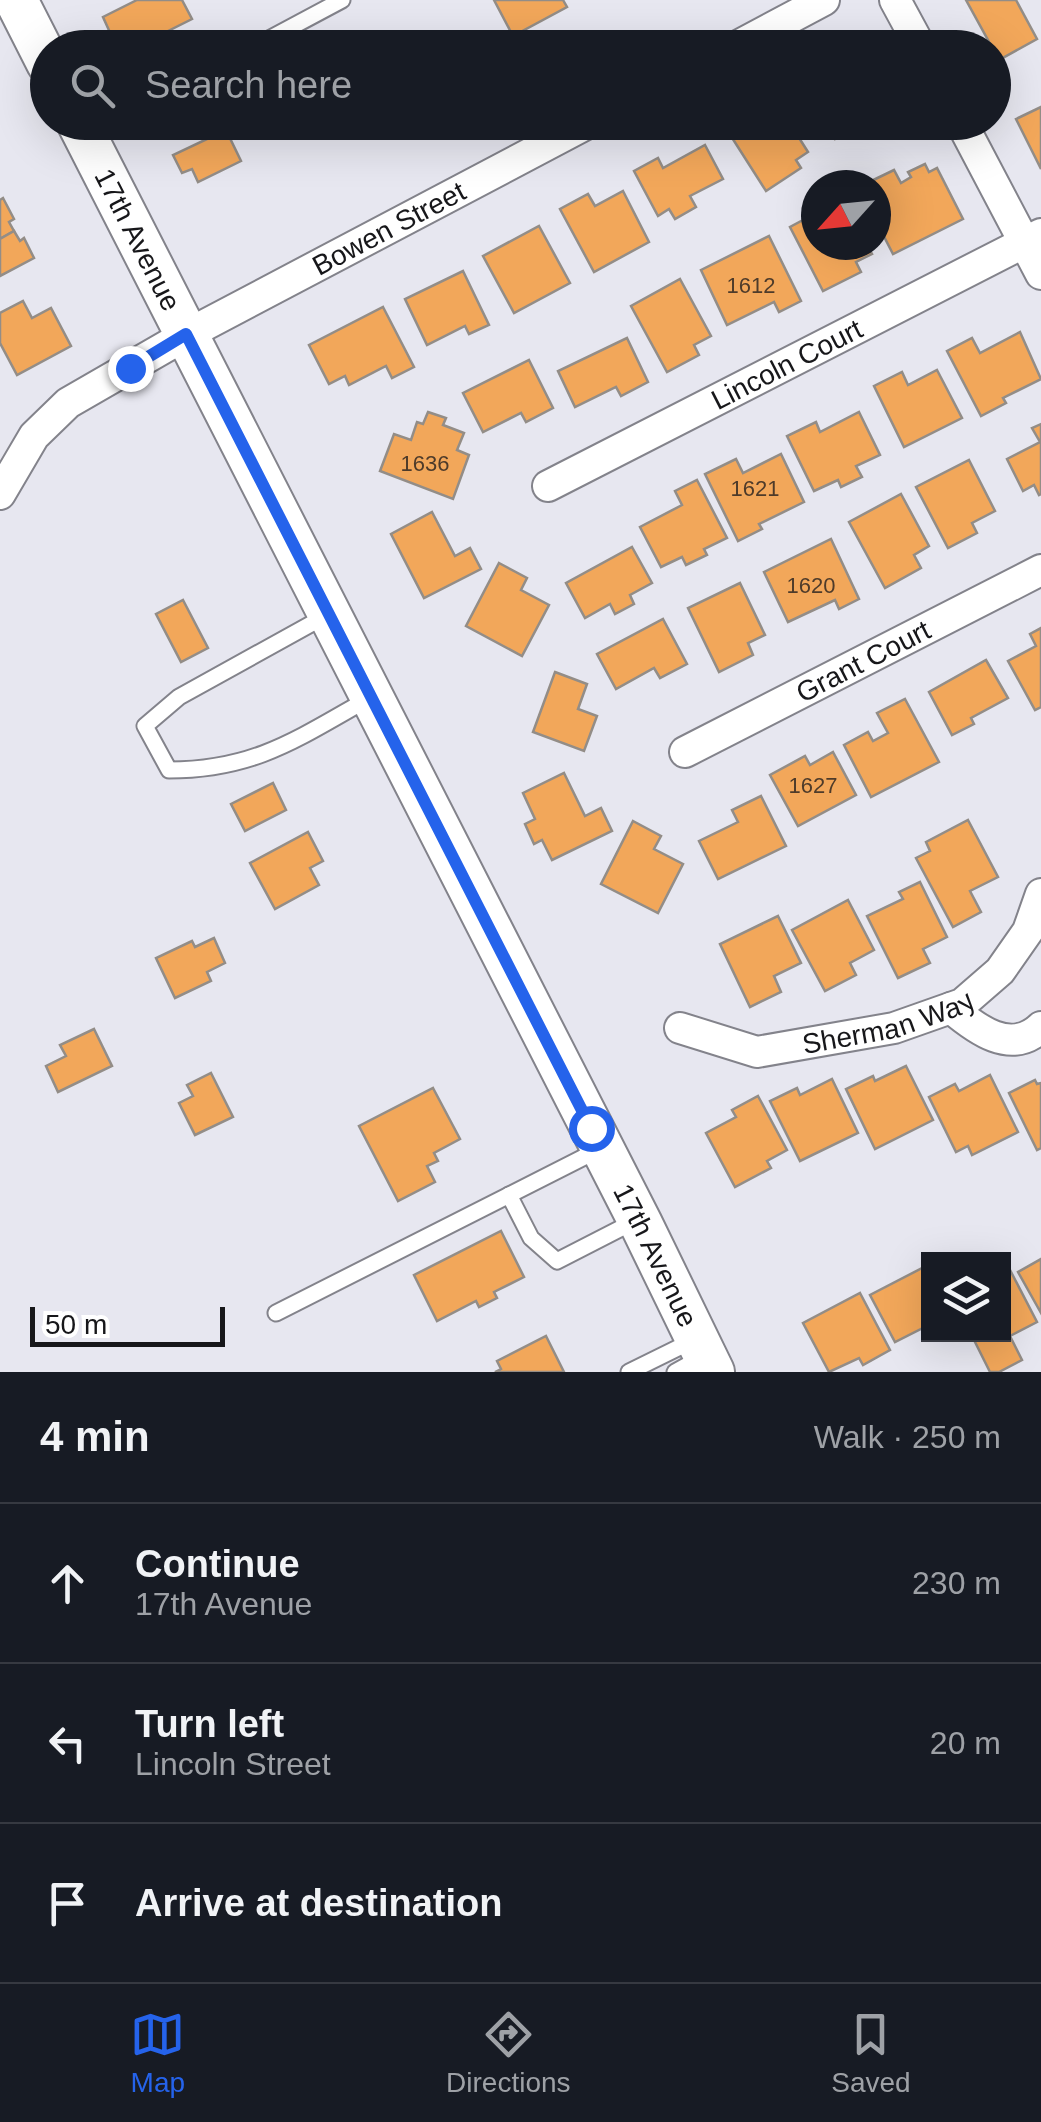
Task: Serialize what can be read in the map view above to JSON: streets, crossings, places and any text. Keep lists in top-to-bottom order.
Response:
{
  "streets": {
    "main road": ["17th Avenue"],
    "street": [
      "Bowen Street",
      "Lincoln Court",
      "Grant Court",
      "Sherman Way"
    ]
  },
  "crossings": [
    ["Bowen Street", "17th Avenue"]
  ],
  "house_numbers": [
    "1612",
    "1636",
    "1621",
    "1620",
    "1627"
  ],
  "scale_bar": "50 m",
  "north": "bottom left",
  "page": {
    "search": "Search here",
    "scale": "50 m",
    "heading": ["4 min", "Walk · 250 m"],
    "list": [
      ["Continue", "17th Avenue", "230 m"],
      ["Turn left", "Lincoln Street", "20 m"],
      "Arrive at destination"
    ],
    "nav": ["Map", "Directions", "Saved"]
  }
}
